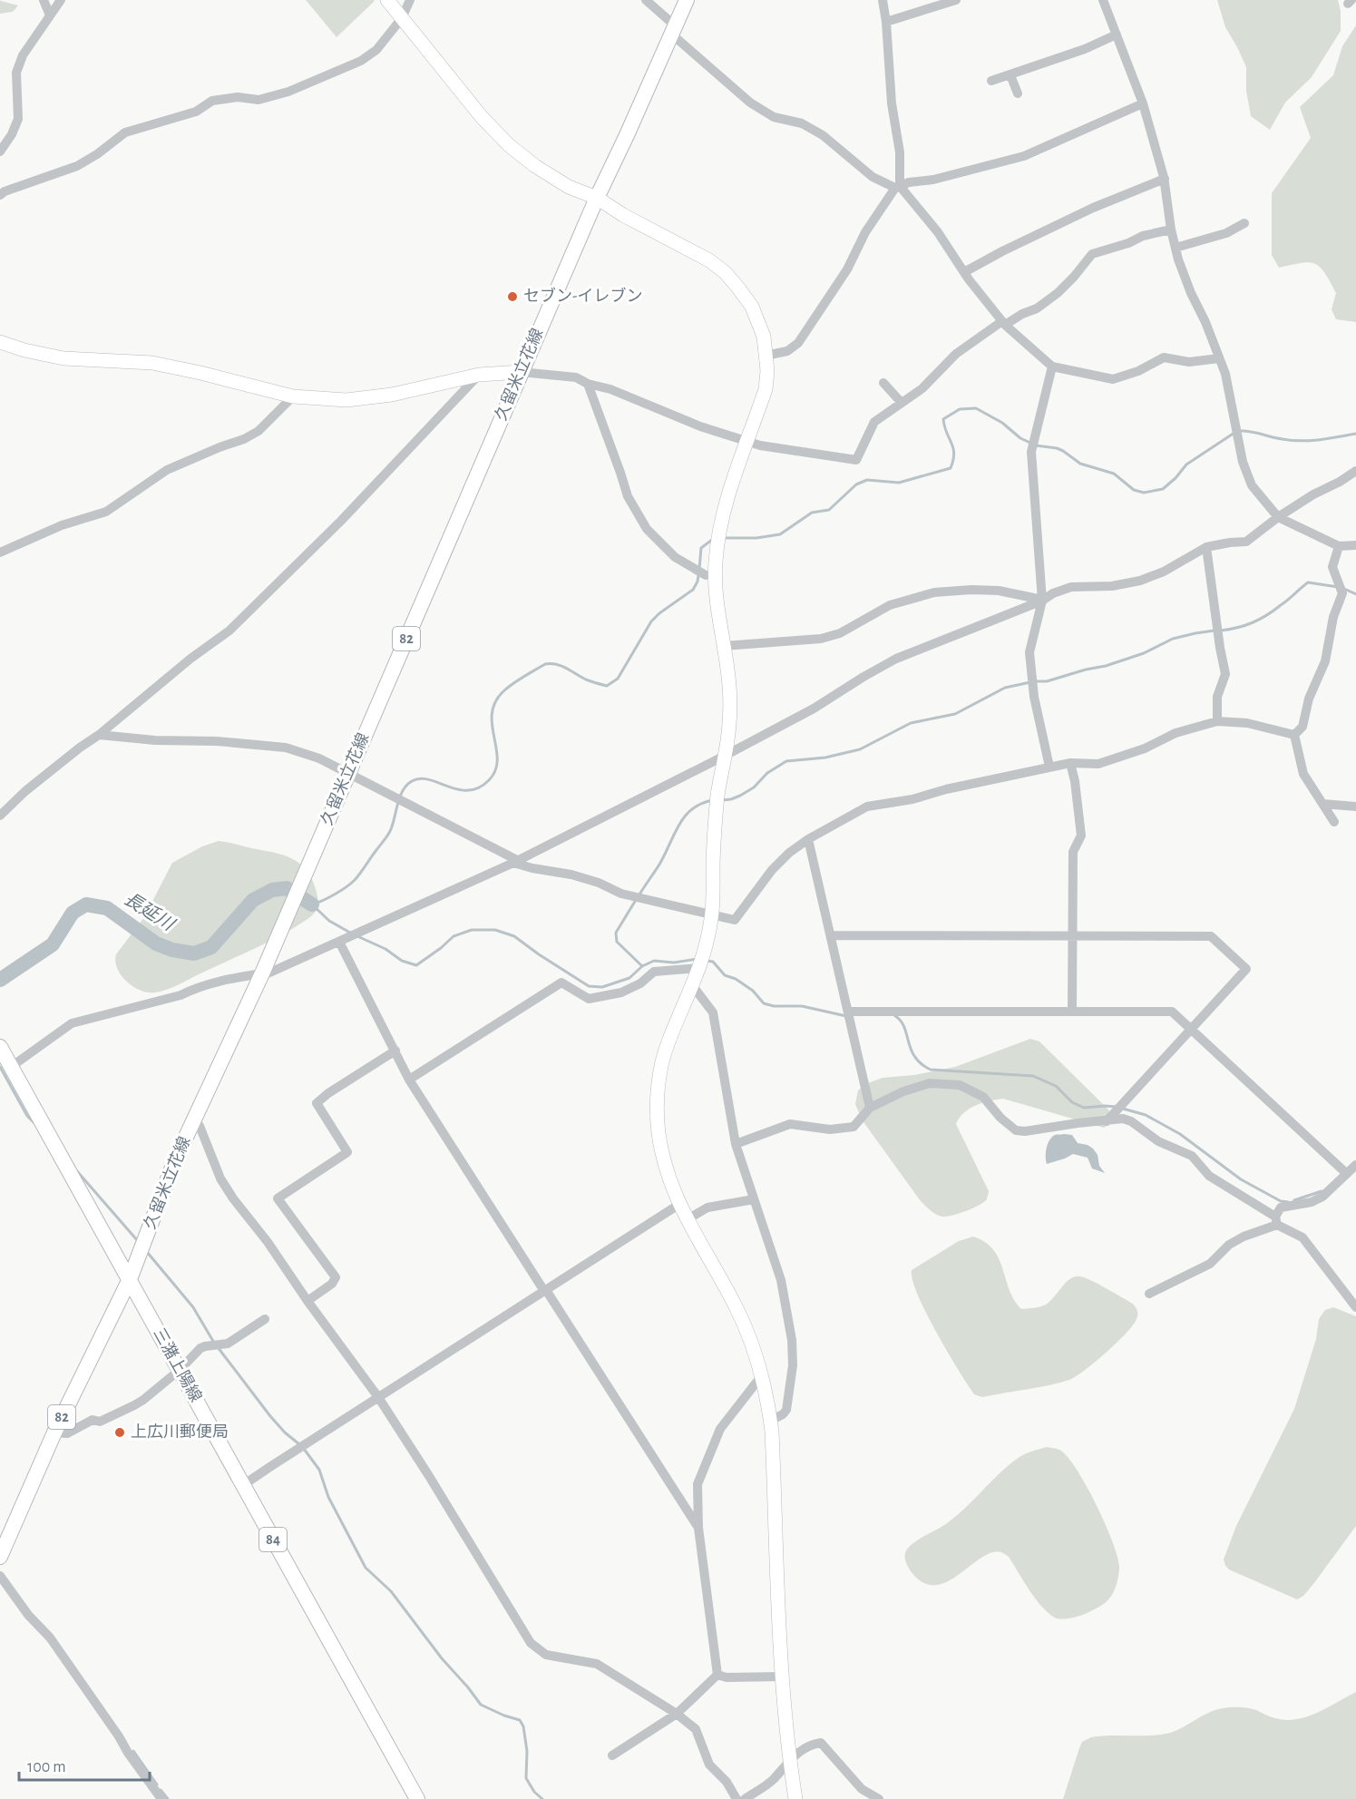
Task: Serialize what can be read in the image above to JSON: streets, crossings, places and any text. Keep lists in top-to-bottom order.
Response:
{
  "streets": {
    "main road": [
      "久留米立花線",
      "82",
      "三潴上陽線",
      "84"
    ]
  },
  "crossings": [
    ["久留米立花線", "三潴上陽線"]
  ],
  "water": ["長延川"],
  "places": ["セブン-イレブン", "上広川郵便局"],
  "scale_bar": "100 m"
}
